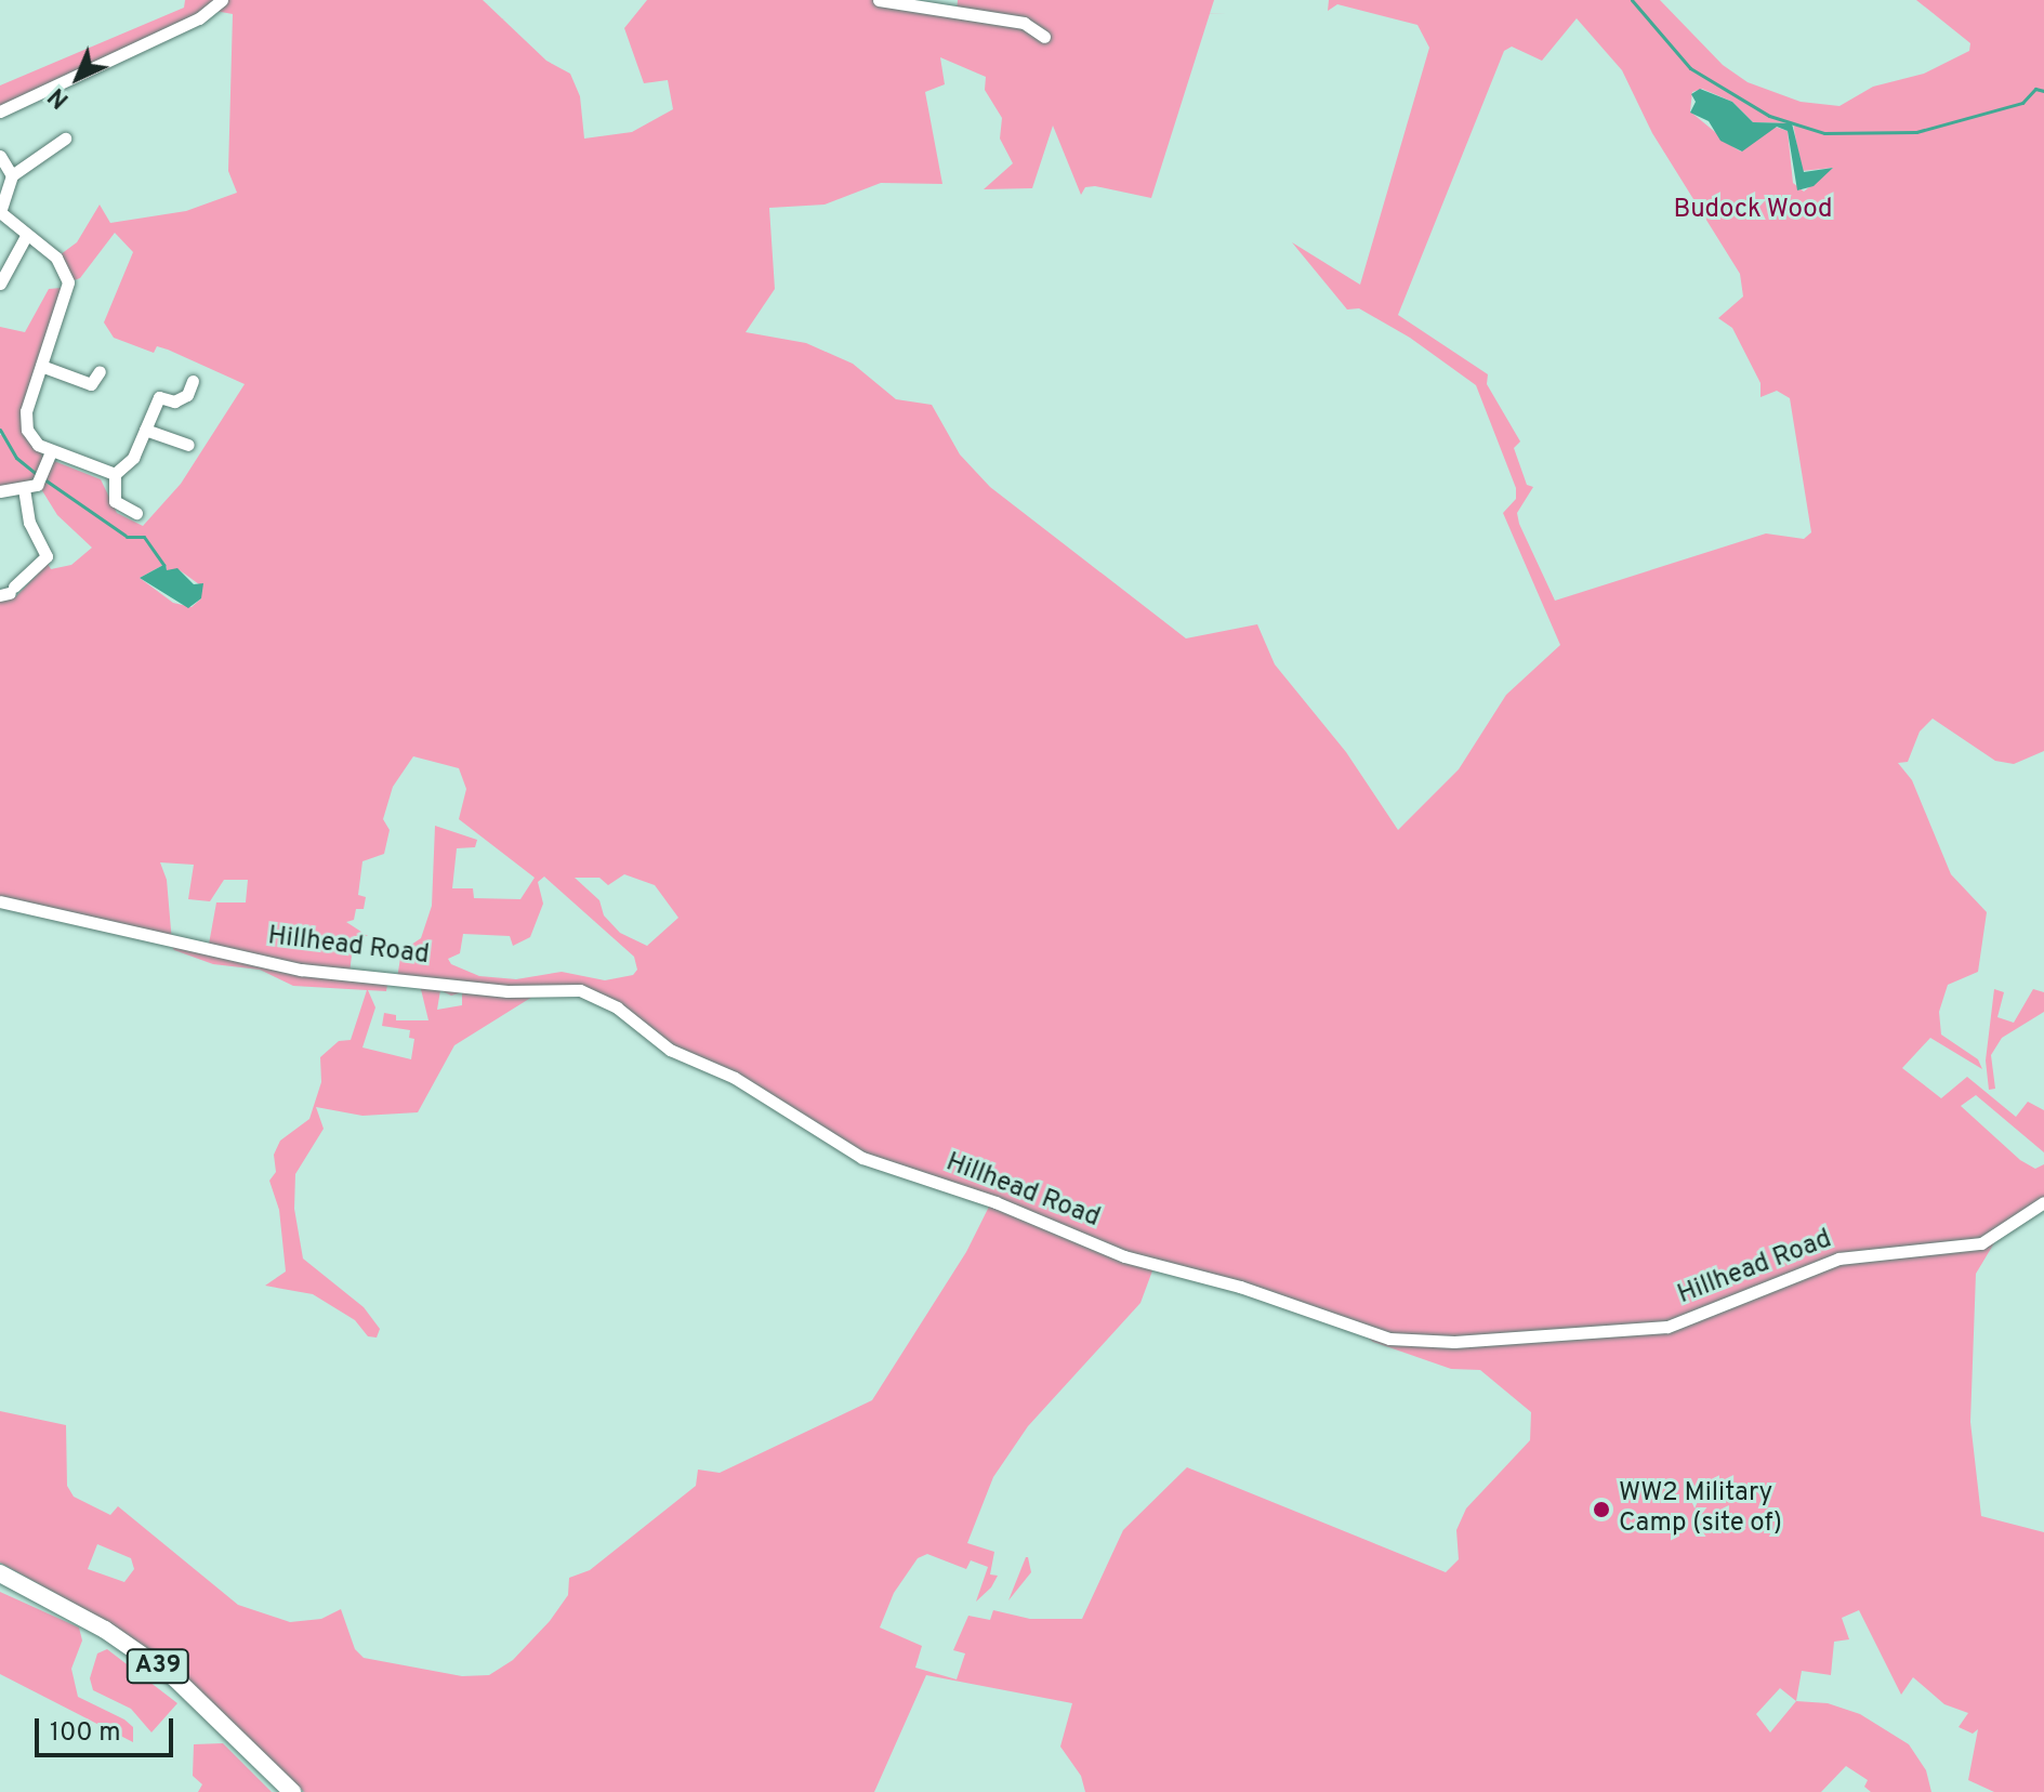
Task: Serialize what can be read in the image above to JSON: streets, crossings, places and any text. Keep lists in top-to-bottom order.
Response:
{
  "streets": {
    "highway": ["A39"],
    "street": ["Hillhead Road"]
  },
  "parks": ["Budock Wood"],
  "places": ["WW2 Military Camp (site of)"],
  "scale_bar": "100 m",
  "north": "bottom left"
}
